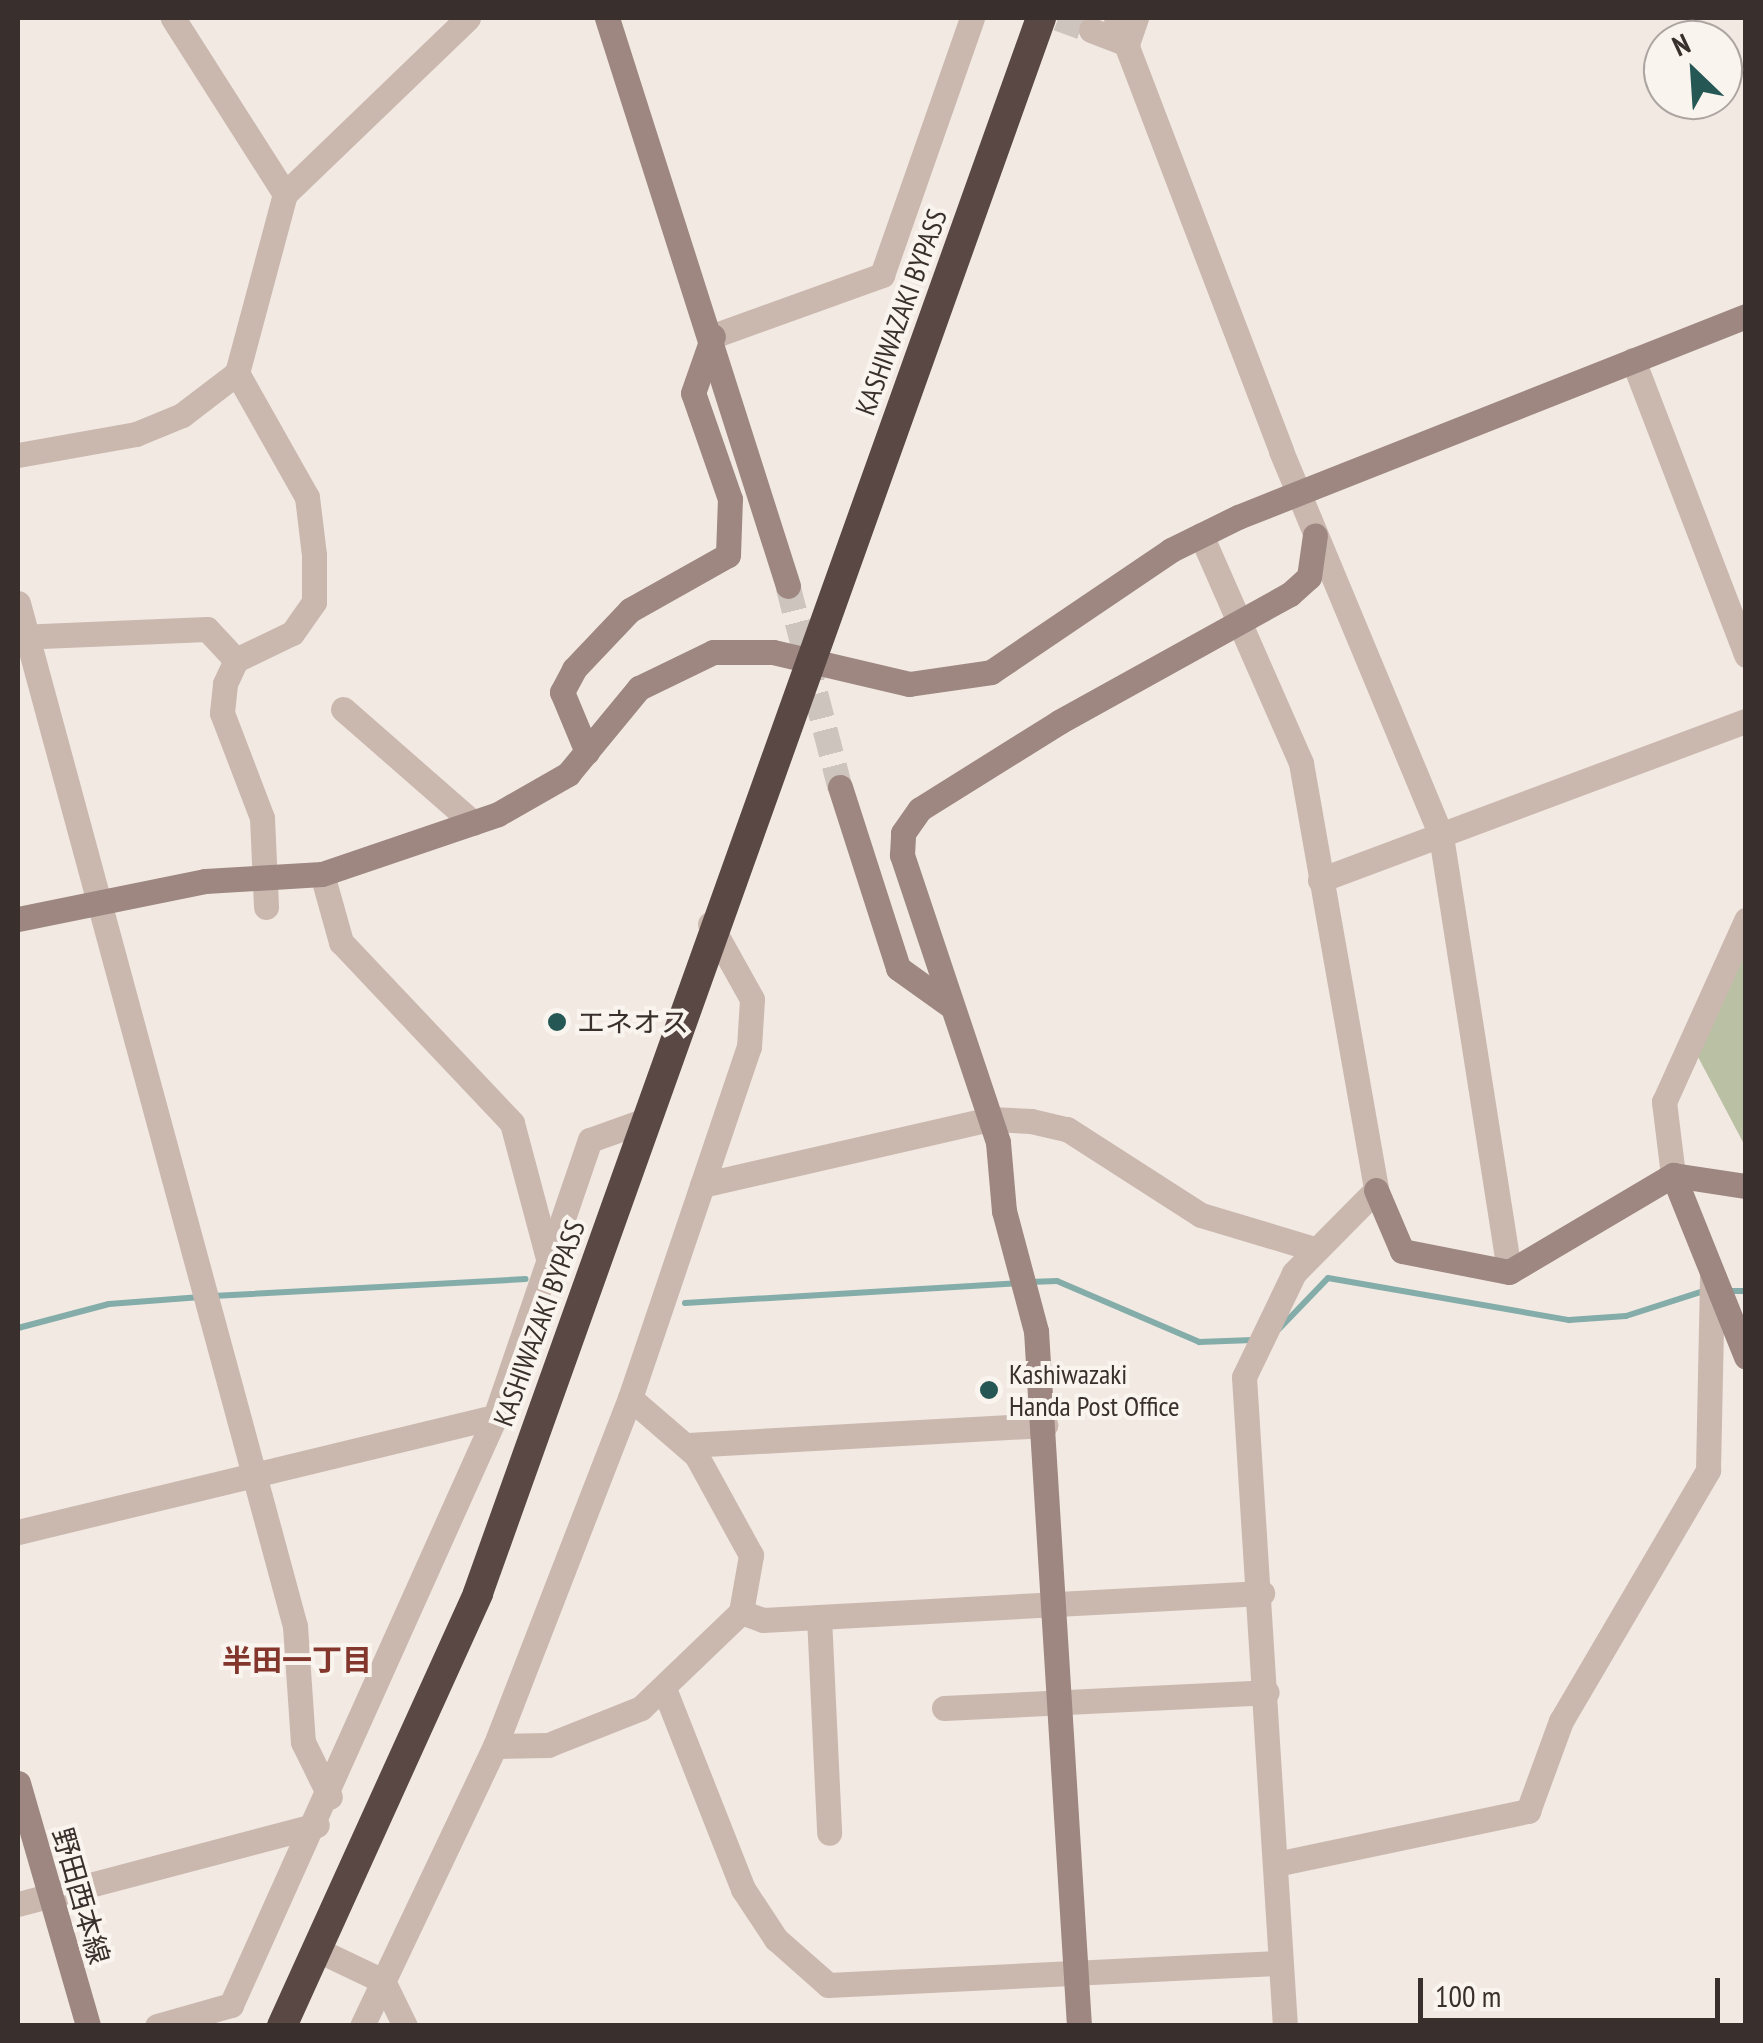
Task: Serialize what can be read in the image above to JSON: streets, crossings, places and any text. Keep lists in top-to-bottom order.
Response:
{
  "streets": {
    "highway": ["KASHIWAZAKI BYPASS"],
    "street": ["野田西本線"]
  },
  "districts": ["半田一丁目"],
  "places": ["エネオス", "Kashiwazaki Handa Post Office"],
  "scale_bar": "100 m",
  "north": "top left"
}
